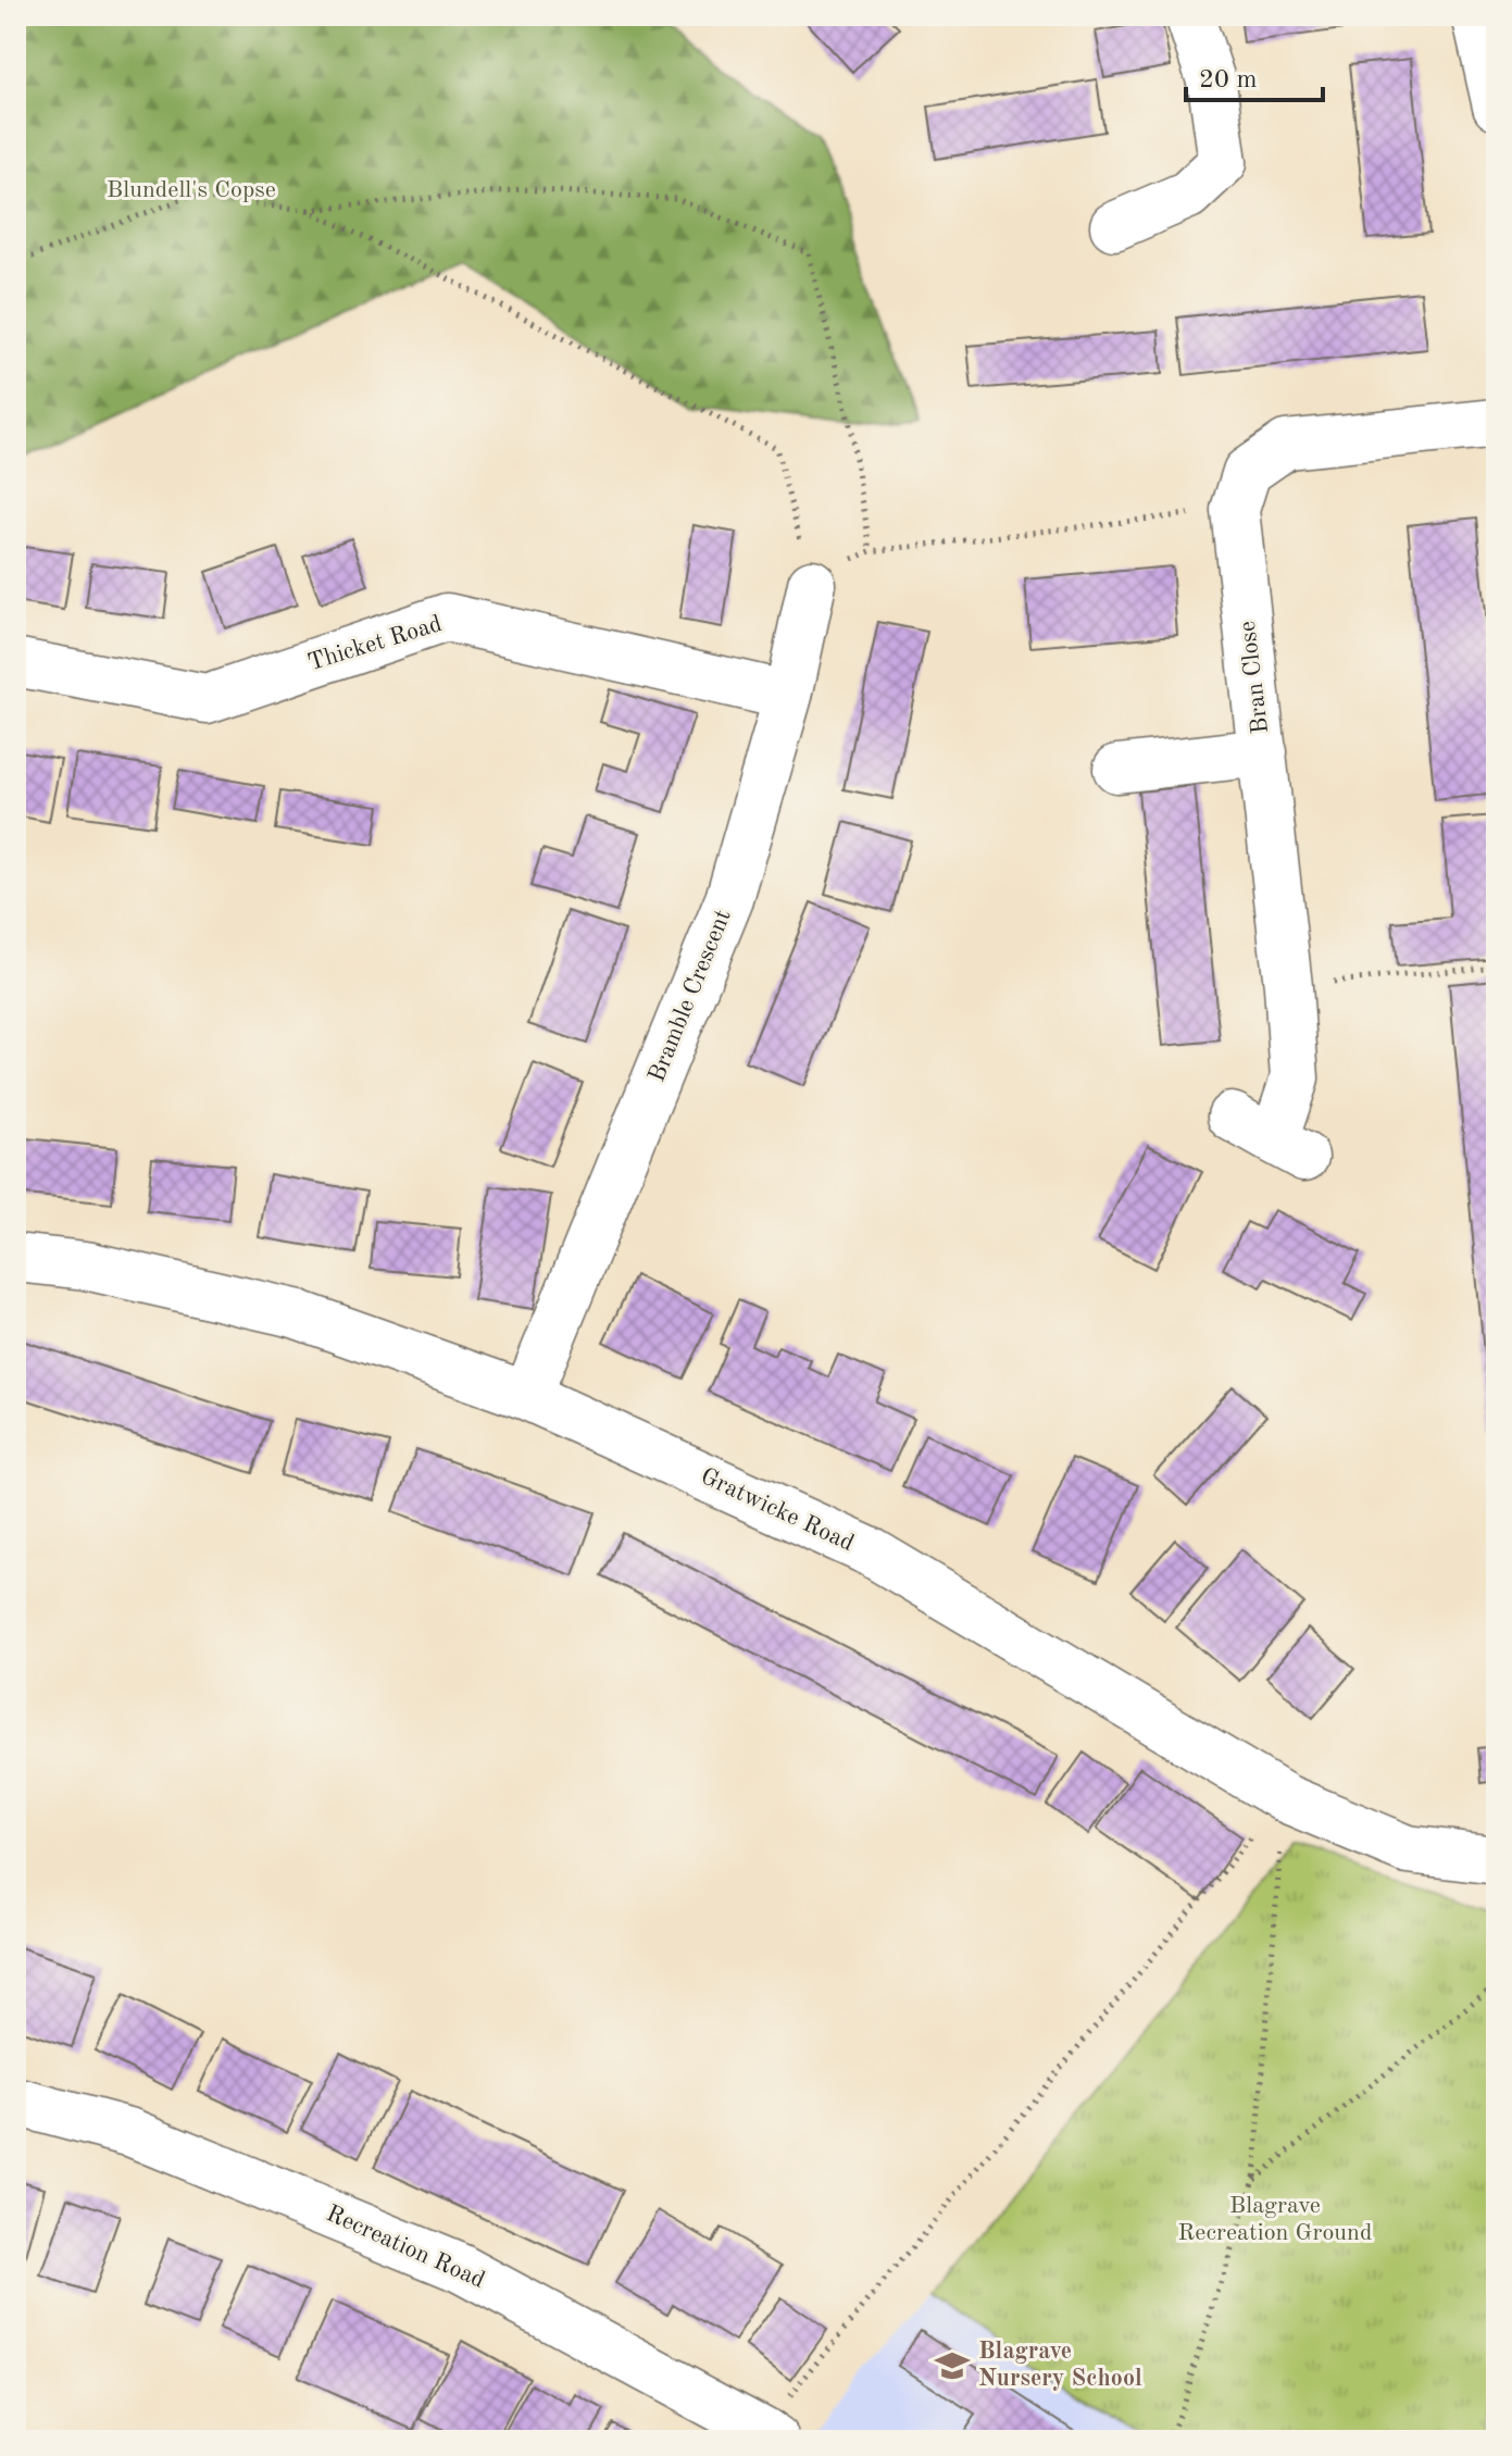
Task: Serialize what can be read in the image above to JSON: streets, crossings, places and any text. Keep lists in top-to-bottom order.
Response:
{
  "streets": {
    "street": [
      "Thicket Road",
      "Bran Close",
      "Bramble Crescent",
      "Gratwicke Road",
      "Recreation Road"
    ]
  },
  "crossings": [
    ["Thicket Road", "Bramble Crescent"],
    ["Bramble Crescent", "Gratwicke Road"]
  ],
  "parks": ["Blundell's Copse", "Blagrave Recreation Ground"],
  "places": {
    "school or university": ["Blagrave Nursery School"]
  },
  "scale_bar": "20 m"
}
